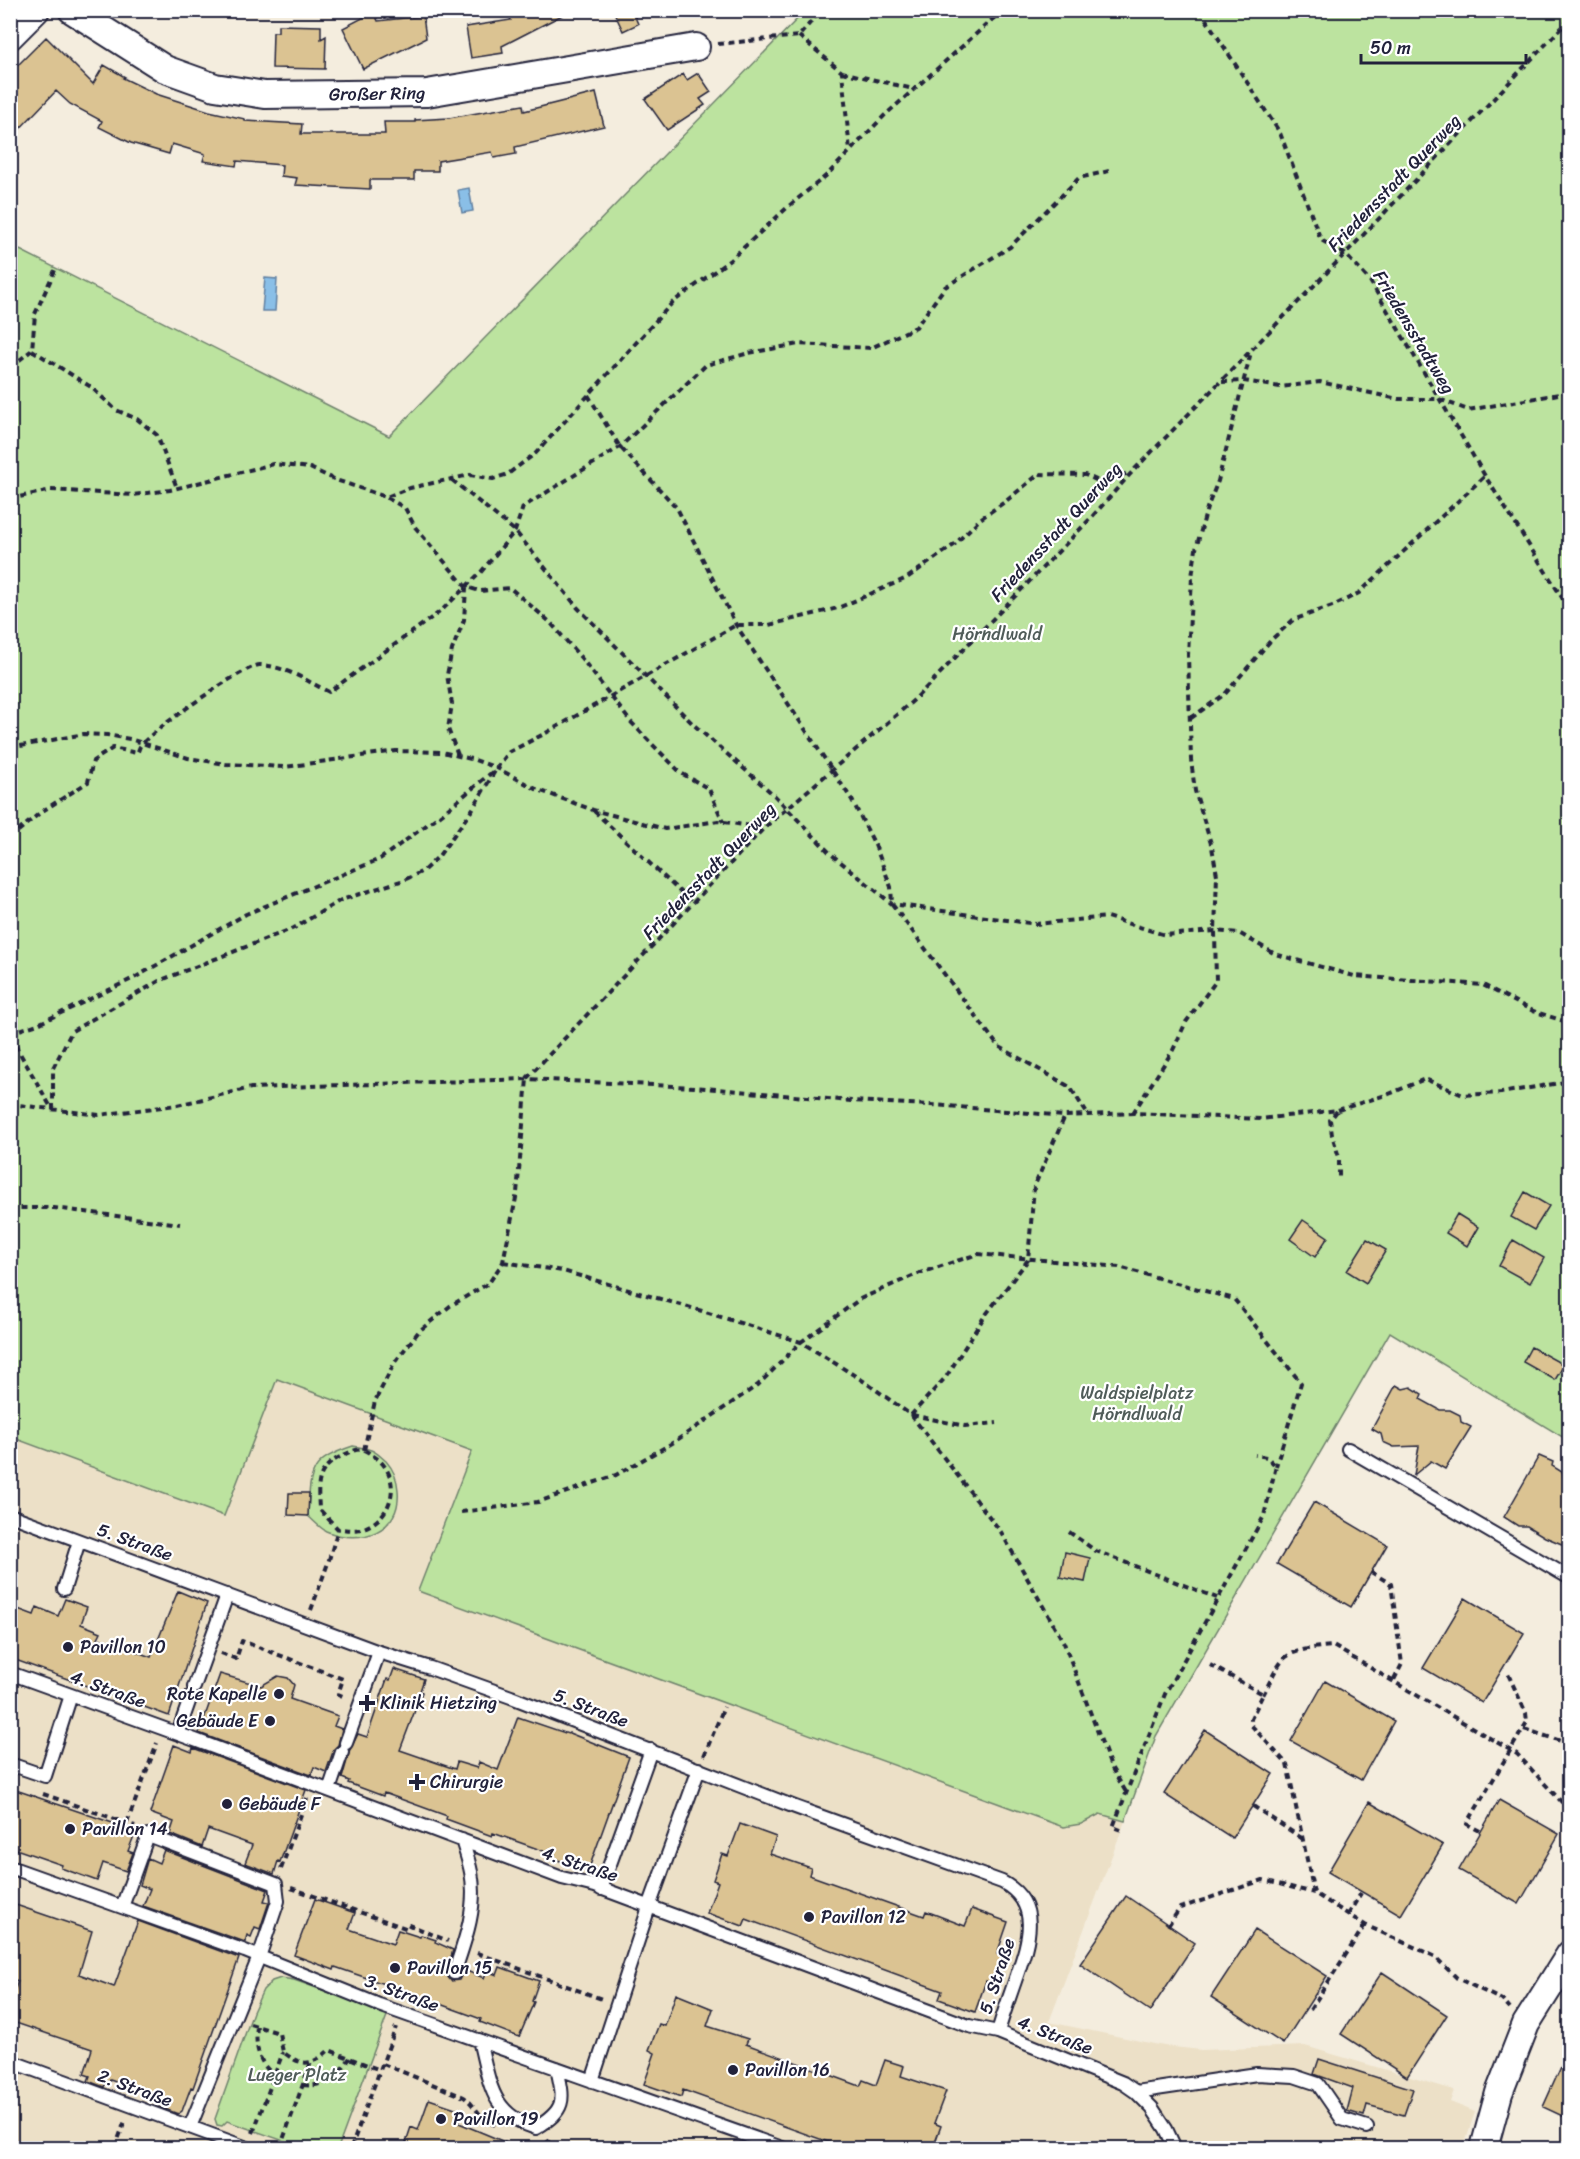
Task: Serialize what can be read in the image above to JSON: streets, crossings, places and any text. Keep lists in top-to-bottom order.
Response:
{
  "streets": {
    "street": ["Großer Ring"],
    "lane": [
      "5. Straße",
      "4. Straße",
      "3. Straße",
      "2. Straße"
    ],
    "path": ["Friedensstadt Querweg", "Friedensstadtweg"]
  },
  "crossings": [
    ["Friedensstadt Querweg", "Friedensstadtweg"],
    ["5. Straße", "4. Straße"]
  ],
  "parks": ["Hörndlwald", "Waldspielplatz Hörndlwald", "Lueger Platz"],
  "places": {
    "other": [
      "Pavillon 10",
      "Rote Kapelle",
      "Gebäude E",
      "Gebäude F",
      "Pavillon 14",
      "Pavillon 12",
      "Pavillon 15",
      "Pavillon 16",
      "Pavillon 19"
    ],
    "health": ["Klinik Hietzing", "Chirurgie"]
  },
  "scale_bar": "50 m"
}
